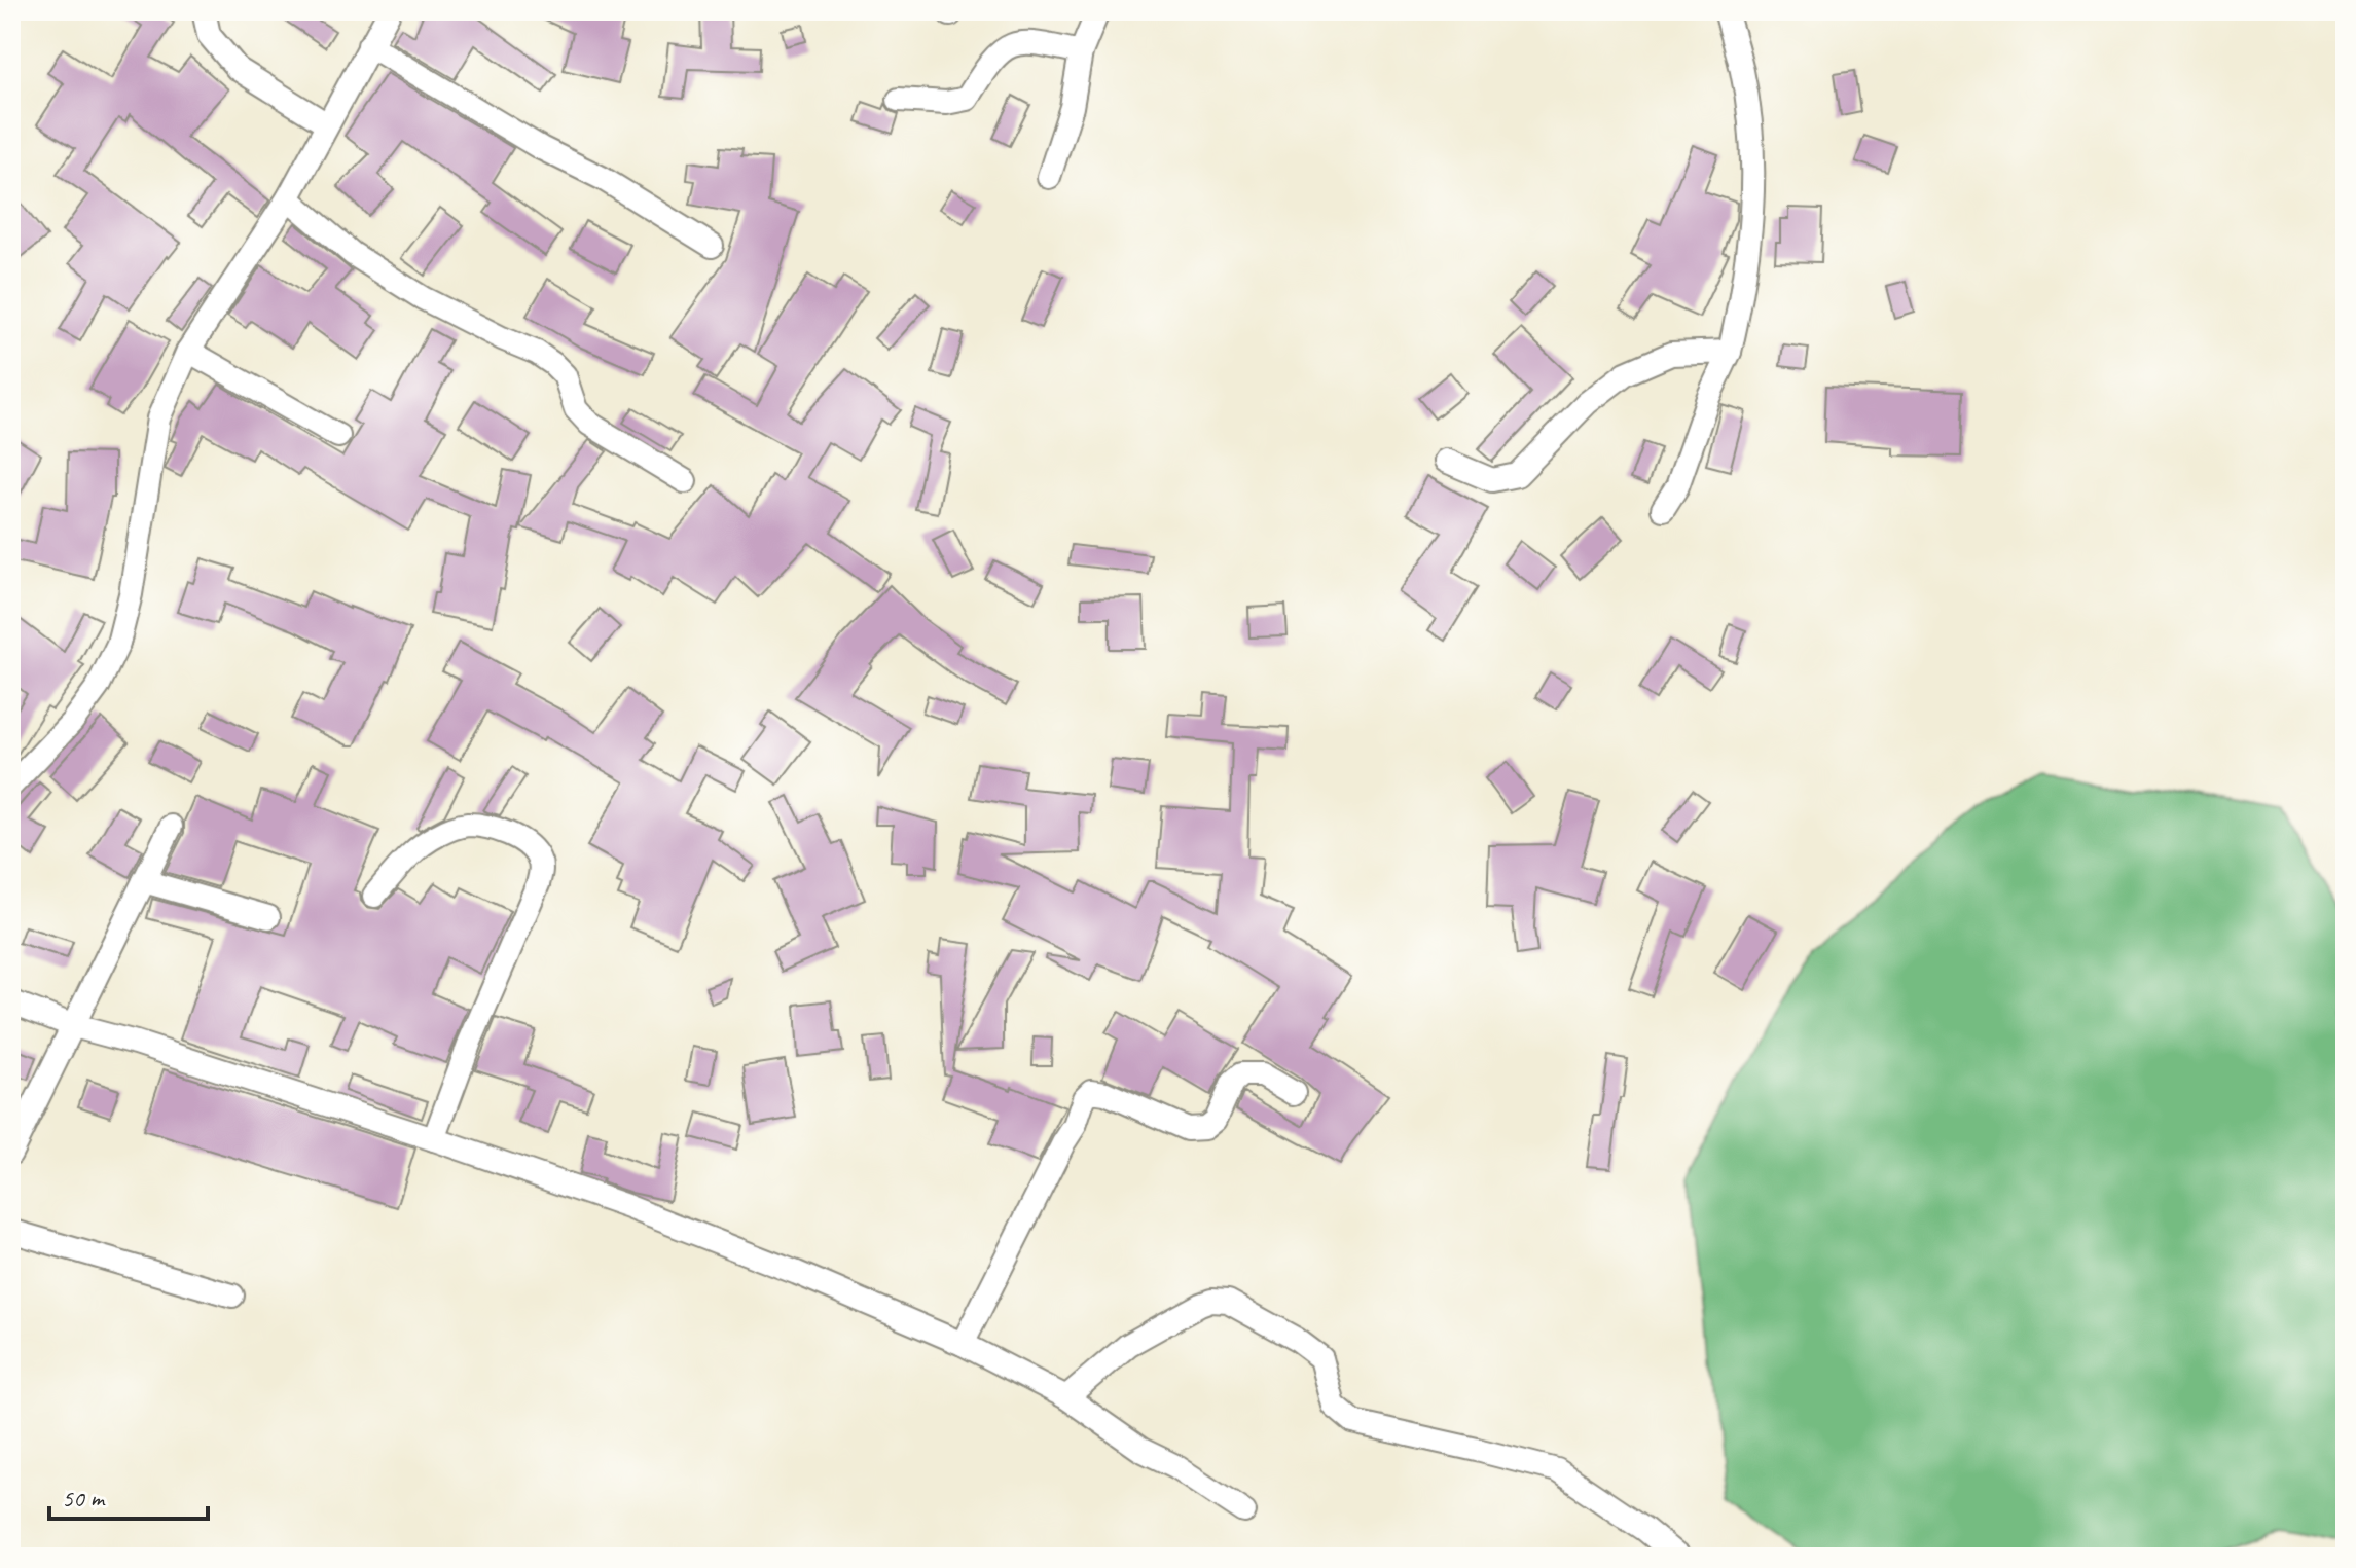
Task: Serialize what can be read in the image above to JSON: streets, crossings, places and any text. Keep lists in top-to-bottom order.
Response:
{
  "scale_bar": "50 m"
}
